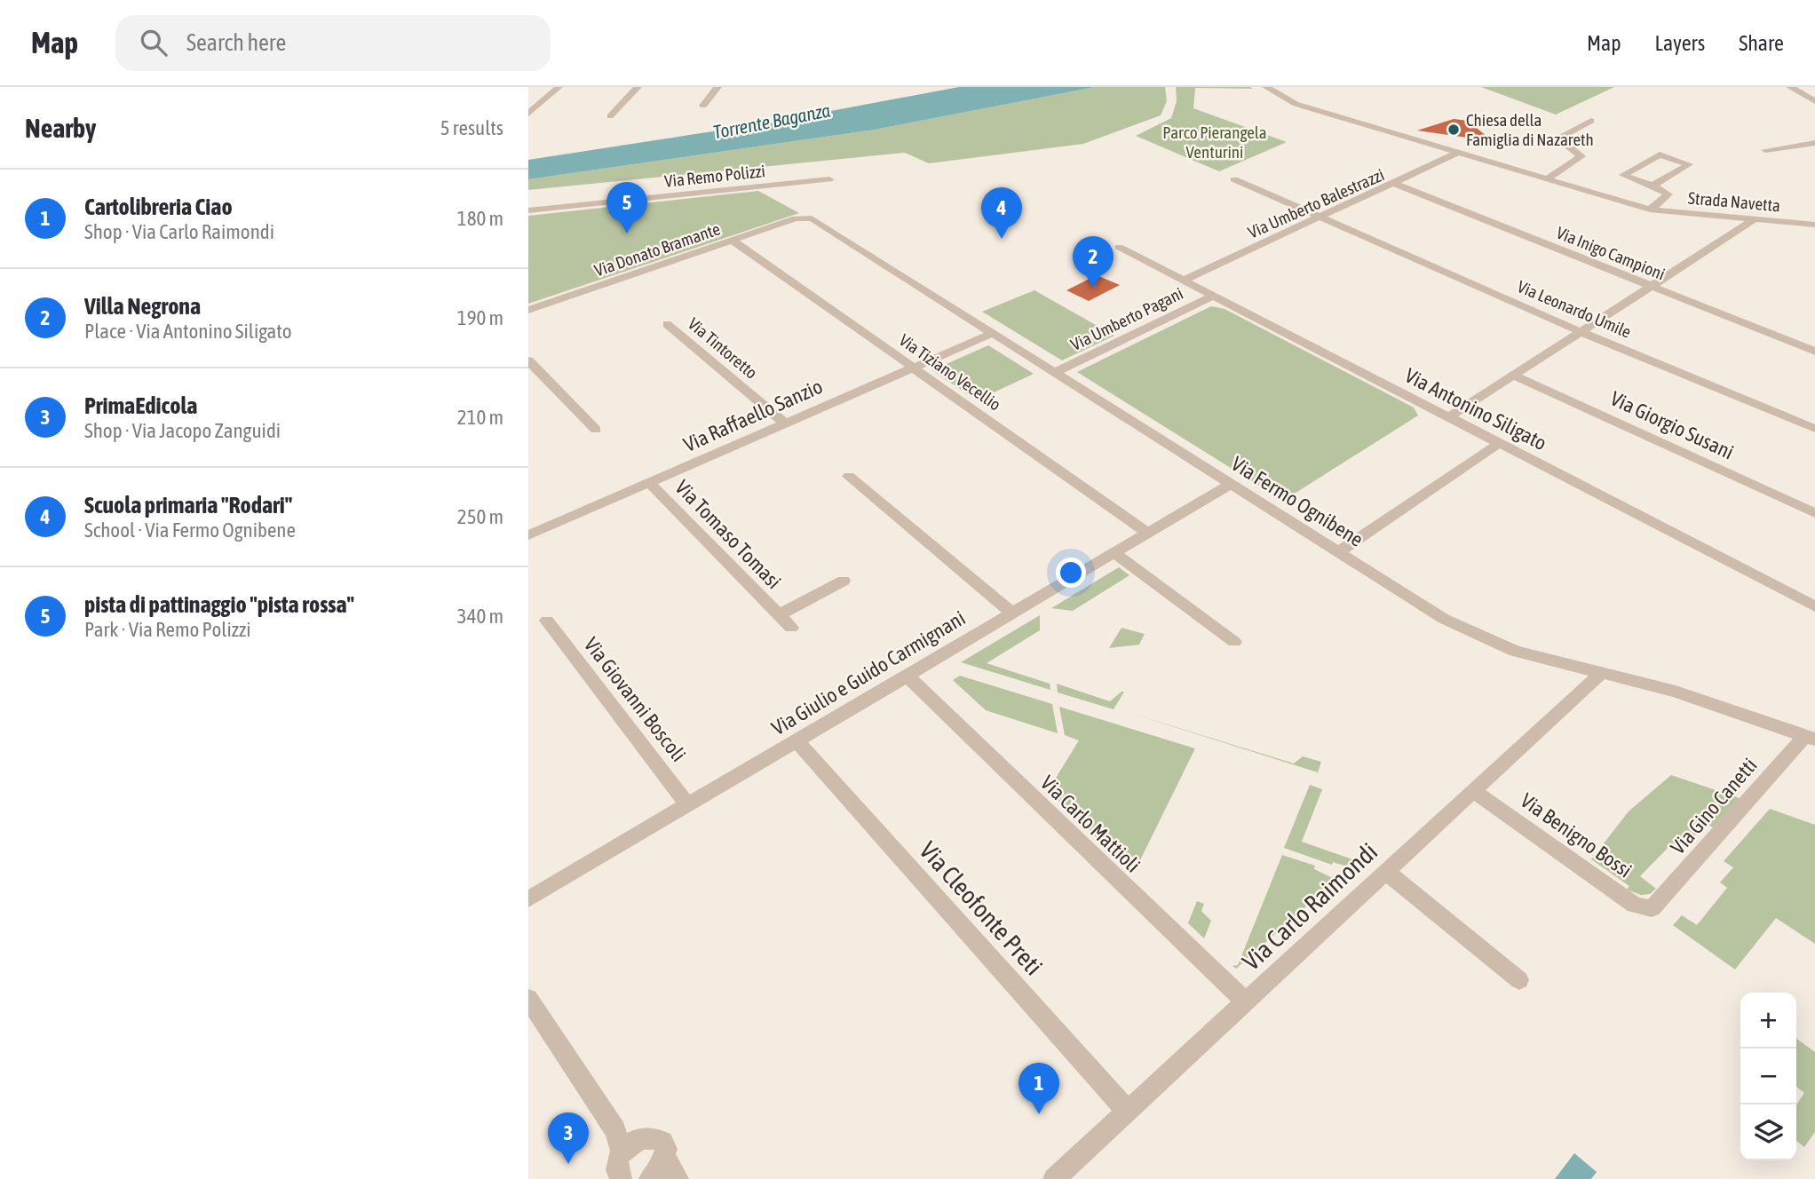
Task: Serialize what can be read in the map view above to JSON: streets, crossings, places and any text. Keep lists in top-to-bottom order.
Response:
{
  "streets": {
    "street": [
      "Via Remo Polizzi",
      "Strada Navetta",
      "Via Umberto Balestrazzi",
      "Via Donato Bramante",
      "Via Inigo Campioni",
      "Via Leonardo Umile",
      "Via Umberto Pagani",
      "Via Tintoretto",
      "Via Tiziano Vecellio",
      "Via Antonino Siligato",
      "Via Raffaello Sanzio",
      "Via Giorgio Susani",
      "Via Fermo Ognibene",
      "Via Tomaso Tomasi",
      "Via Giulio e Guido Carmignani",
      "Via Giovanni Boscoli",
      "Via Gino Canetti",
      "Via Carlo Mattioli",
      "Via Benigno Bossi",
      "Via Carlo Raimondi",
      "Via Cleofonte Preti"
    ]
  },
  "crossings": [
    ["Strada Navetta", "Via Umberto Balestrazzi"],
    ["Via Umberto Balestrazzi", "Via Inigo Campioni"],
    ["Via Umberto Balestrazzi", "Via Leonardo Umile"],
    ["Via Umberto Balestrazzi", "Via Antonino Siligato"],
    ["Via Donato Bramante", "Via Tiziano Vecellio"],
    ["Via Donato Bramante", "Via Fermo Ognibene"],
    ["Via Umberto Pagani", "Via Antonino Siligato"],
    ["Via Umberto Pagani", "Via Fermo Ognibene"],
    ["Via Tintoretto", "Via Raffaello Sanzio"],
    ["Via Tiziano Vecellio", "Via Raffaello Sanzio"],
    ["Via Tiziano Vecellio", "Via Giulio e Guido Carmignani"],
    ["Via Raffaello Sanzio", "Via Fermo Ognibene"],
    ["Via Raffaello Sanzio", "Via Tomaso Tomasi"],
    ["Via Fermo Ognibene", "Via Giulio e Guido Carmignani"],
    ["Via Fermo Ognibene", "Via Gino Canetti"],
    ["Via Fermo Ognibene", "Via Carlo Raimondi"],
    ["Via Giulio e Guido Carmignani", "Via Giovanni Boscoli"],
    ["Via Giulio e Guido Carmignani", "Via Carlo Mattioli"],
    ["Via Giulio e Guido Carmignani", "Via Cleofonte Preti"],
    ["Via Gino Canetti", "Via Benigno Bossi"],
    ["Via Carlo Mattioli", "Via Carlo Raimondi"],
    ["Via Benigno Bossi", "Via Carlo Raimondi"],
    ["Via Carlo Raimondi", "Via Cleofonte Preti"]
  ],
  "water": ["Torrente Baganza"],
  "parks": ["Parco Pierangela Venturini"],
  "places": ["Chiesa della Famiglia di Nazareth"],
  "page": {
    "header": "Map",
    "search": "Search here",
    "nav": ["Map", "Layers", "Share"],
    "heading": ["Nearby", "5 results"],
    "list": [
      {
        "mark": "1",
        "name": "Cartolibreria Ciao",
        "note": "Shop · Via Carlo Raimondi",
        "value": "180 m"
      },
      {
        "mark": "2",
        "name": "Villa Negrona",
        "note": "Place · Via Antonino Siligato",
        "value": "190 m"
      },
      {
        "mark": "3",
        "name": "PrimaEdicola",
        "note": "Shop · Via Jacopo Zanguidi",
        "value": "210 m"
      },
      {
        "mark": "4",
        "name": "Scuola primaria \"Rodari\"",
        "note": "School · Via Fermo Ognibene",
        "value": "250 m"
      },
      {
        "mark": "5",
        "name": "pista di pattinaggio \"pista rossa\"",
        "note": "Park · Via Remo Polizzi",
        "value": "340 m"
      }
    ],
    "pins": [
      "5",
      "4",
      "2",
      "1",
      "3"
    ],
    "map_buttons": ["+", "−"]
  }
}
